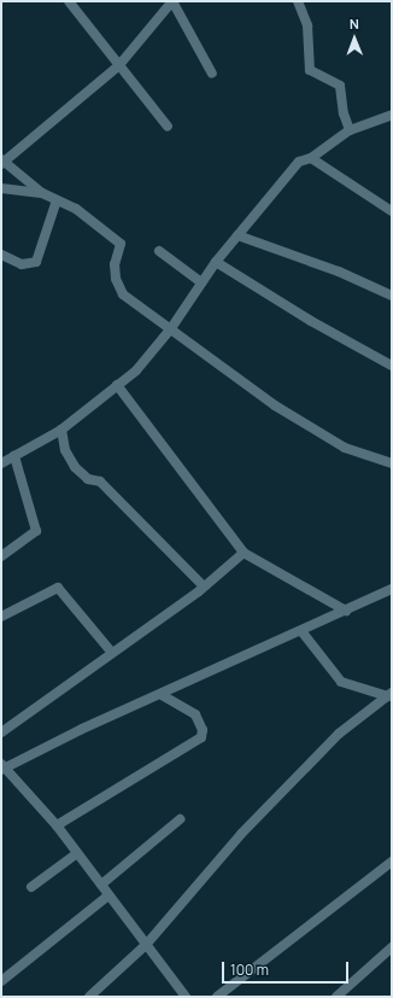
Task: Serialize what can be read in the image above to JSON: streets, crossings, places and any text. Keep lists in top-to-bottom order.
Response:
{
  "scale_bar": "100 m",
  "north": "top"
}
